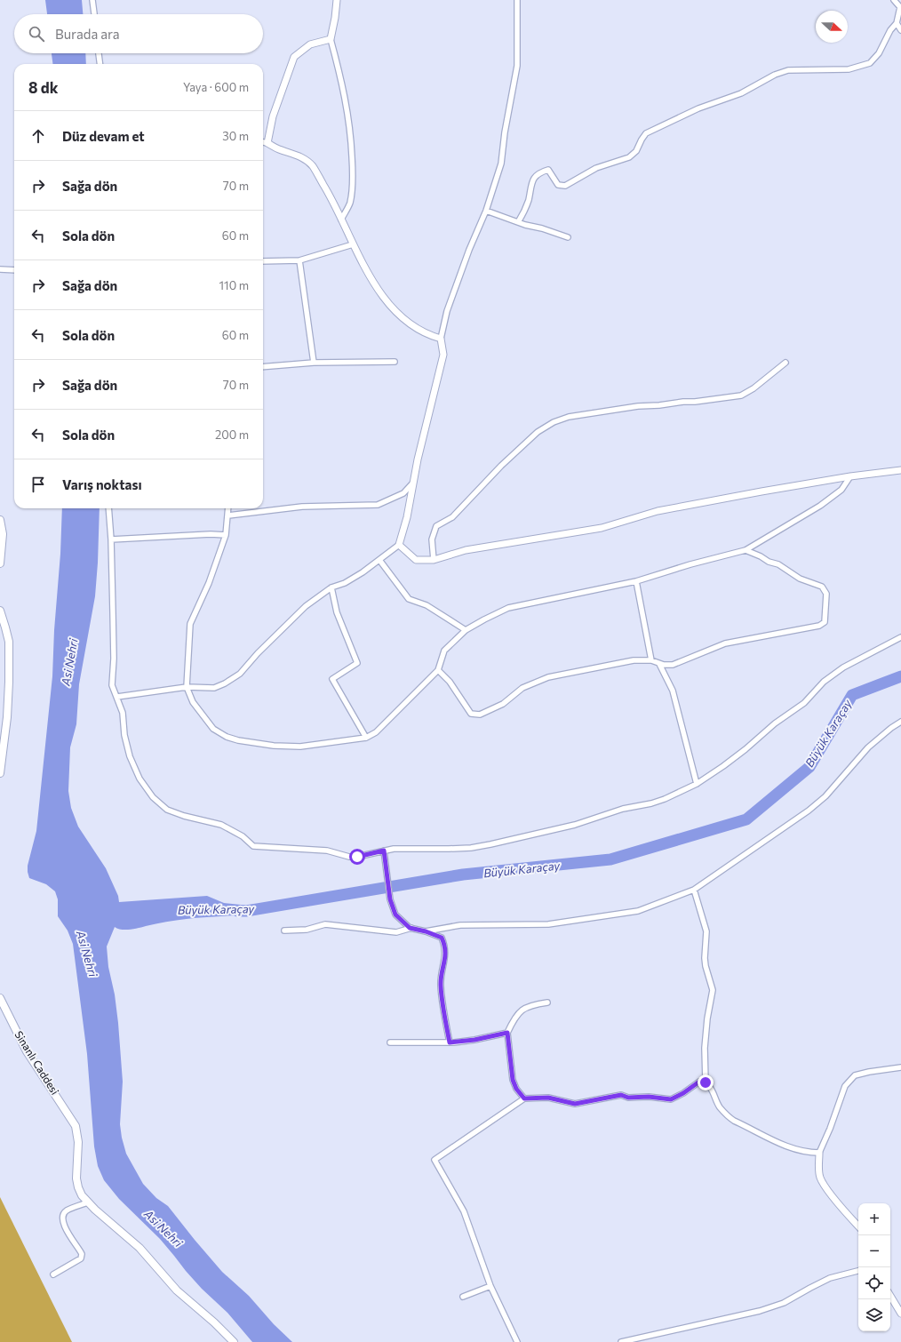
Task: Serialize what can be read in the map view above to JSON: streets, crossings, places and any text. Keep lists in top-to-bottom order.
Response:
{
  "streets": {
    "main road": ["Sinanlı Caddesi"]
  },
  "water": ["Asi Nehri", "Büyük Karaçay"],
  "north": "right",
  "page": {
    "search": "Burada ara",
    "heading": ["8 dk", "Yaya · 600 m"],
    "list": [
      ["Düz devam et", "30 m"],
      ["Sağa dön", "70 m"],
      ["Sola dön", "60 m"],
      ["Sağa dön", "110 m"],
      ["Sola dön", "60 m"],
      ["Sağa dön", "70 m"],
      ["Sola dön", "200 m"],
      "Varış noktası"
    ],
    "map_buttons": ["+", "−"]
  }
}
